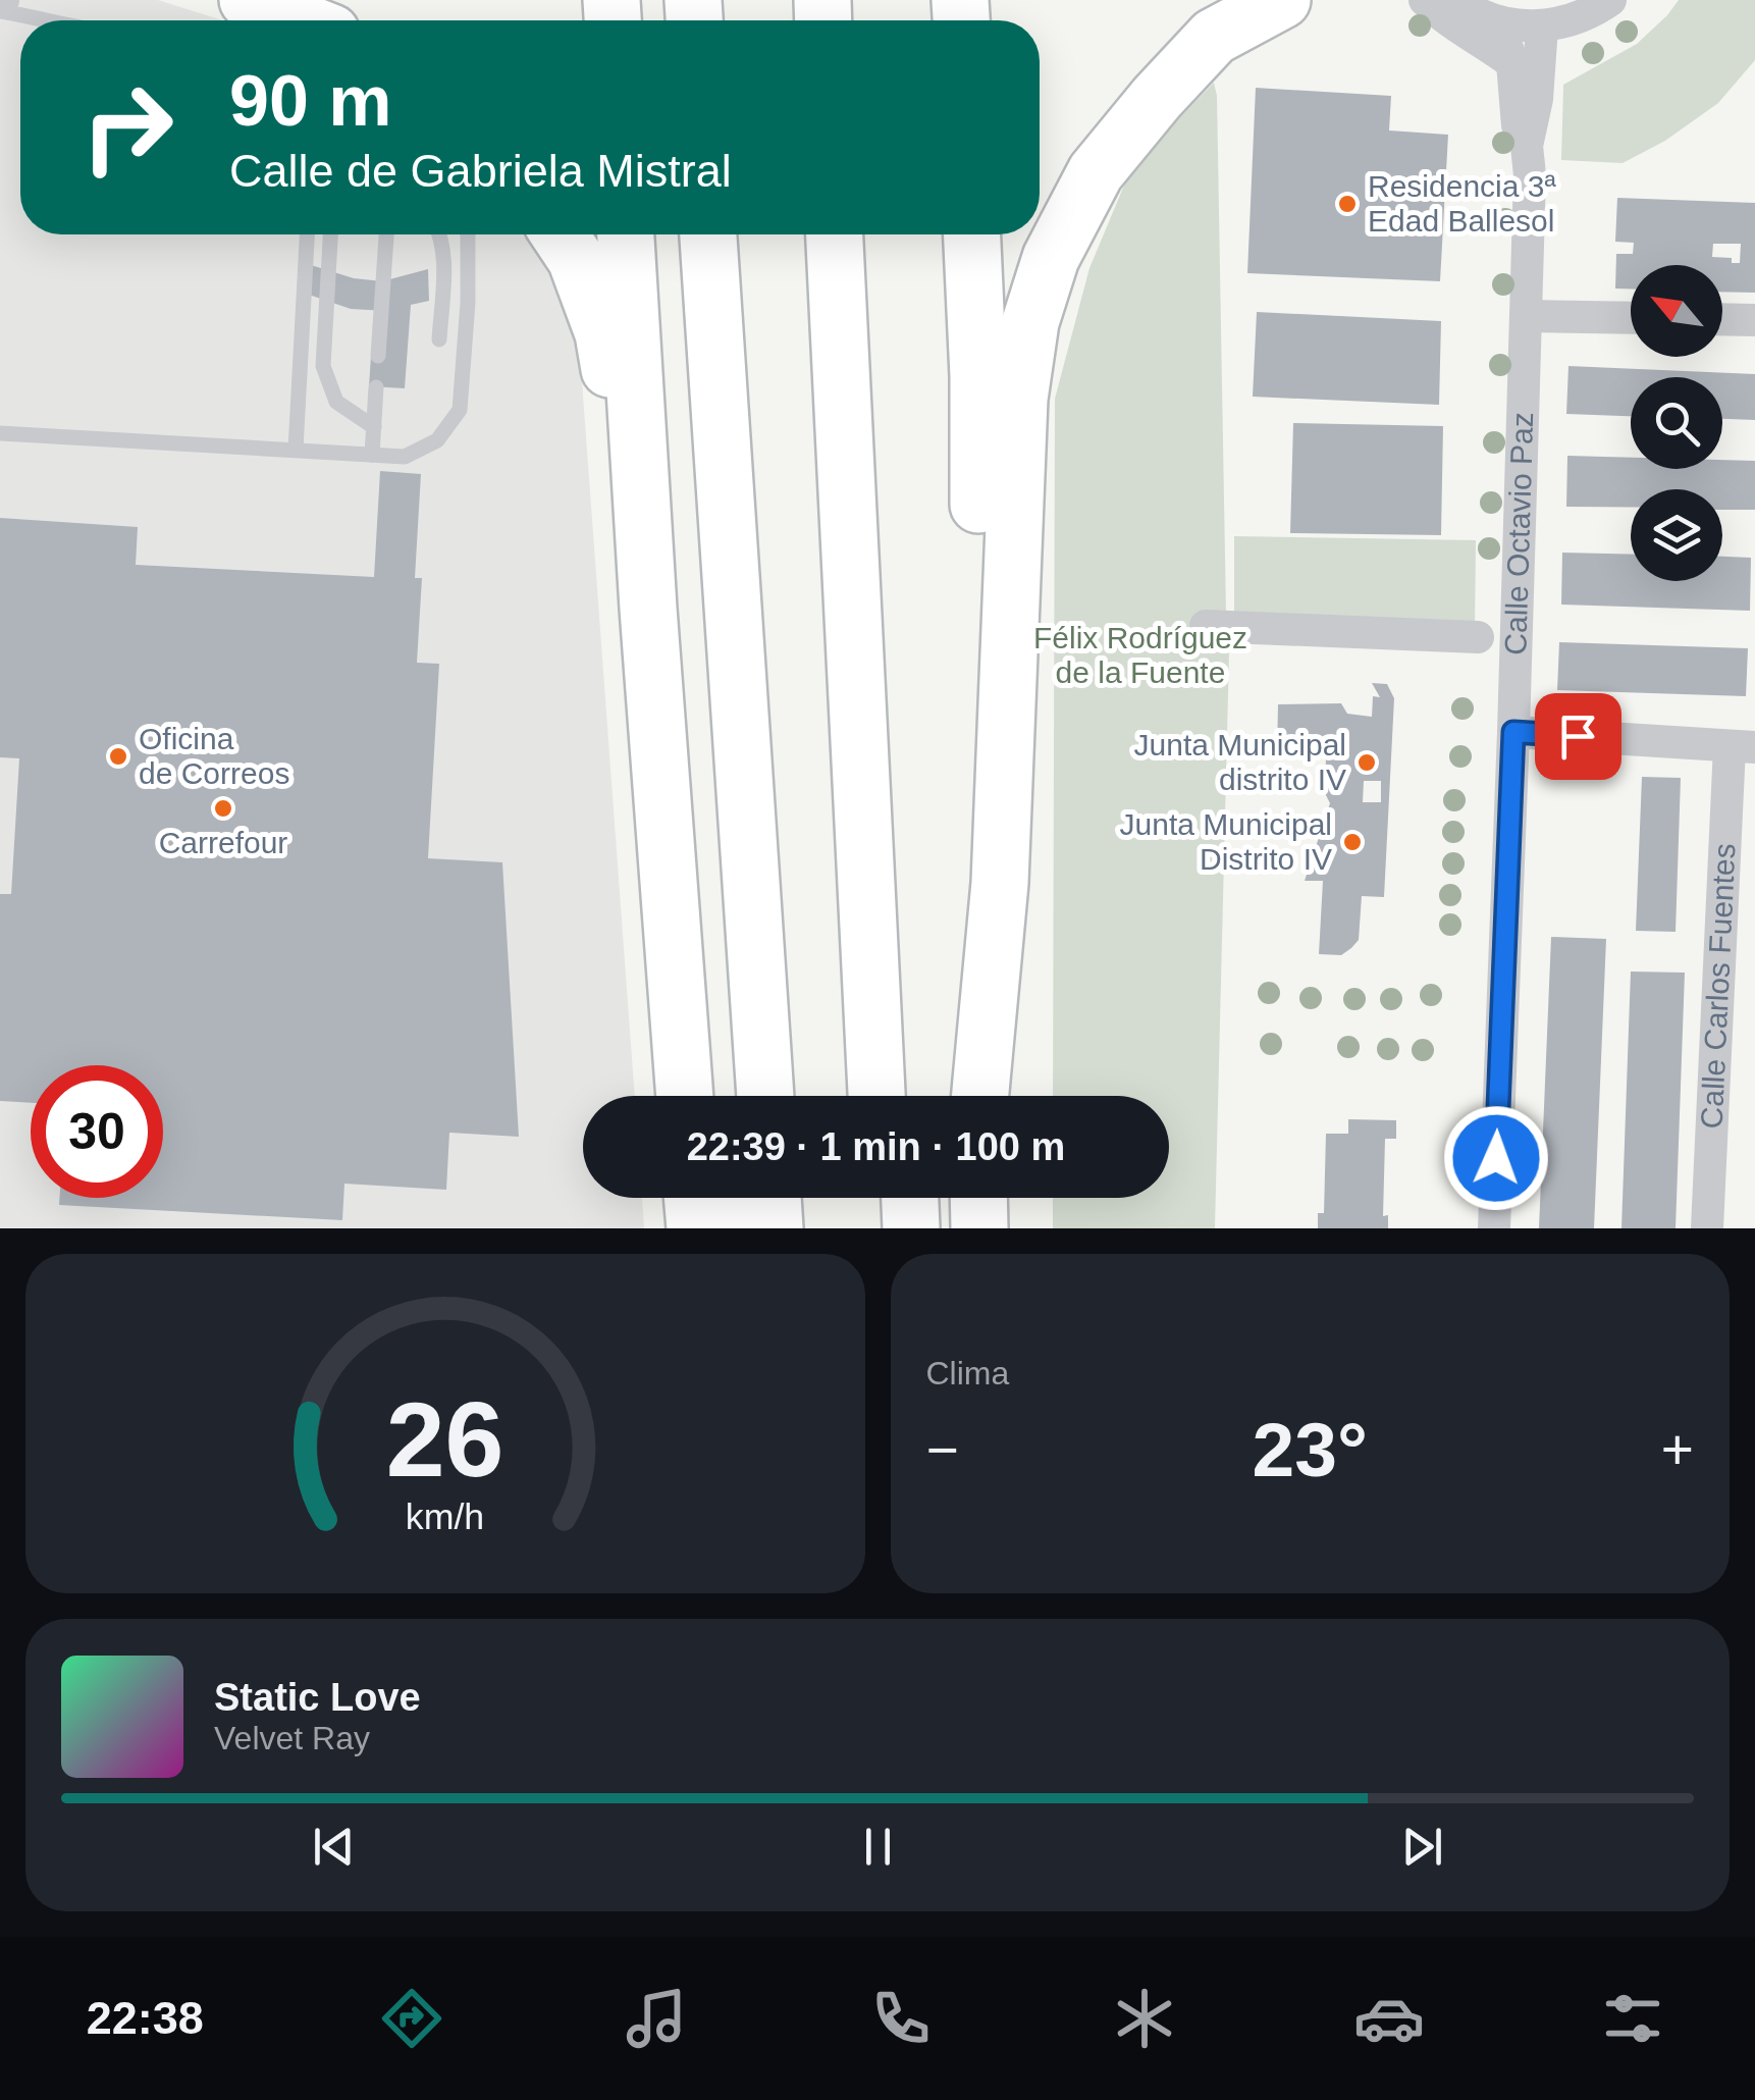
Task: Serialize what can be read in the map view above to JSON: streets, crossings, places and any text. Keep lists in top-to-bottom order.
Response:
{
  "streets": {
    "street": ["Calle Octavio Paz", "Calle Carlos Fuentes"]
  },
  "parks": ["Félix Rodríguez de la Fuente"],
  "places": [
    "Residencia 3ª Edad Ballesol",
    "Oficina de Correos",
    "Junta Municipal distrito IV",
    "Carrefour",
    "Junta Municipal Distrito IV"
  ],
  "north": "top left",
  "page": {
    "turn": ["90 m", "Calle de Gabriela Mistral"],
    "limit": "30",
    "trip": "22:39 · 1 min · 100 m",
    "tile": "Clima",
    "heat": ["−", "23°", "+"],
    "song": ["Static Love", "Velvet Ray"],
    "tabs": "22:38",
    "gauge": ["26", "km/h"]
  }
}
